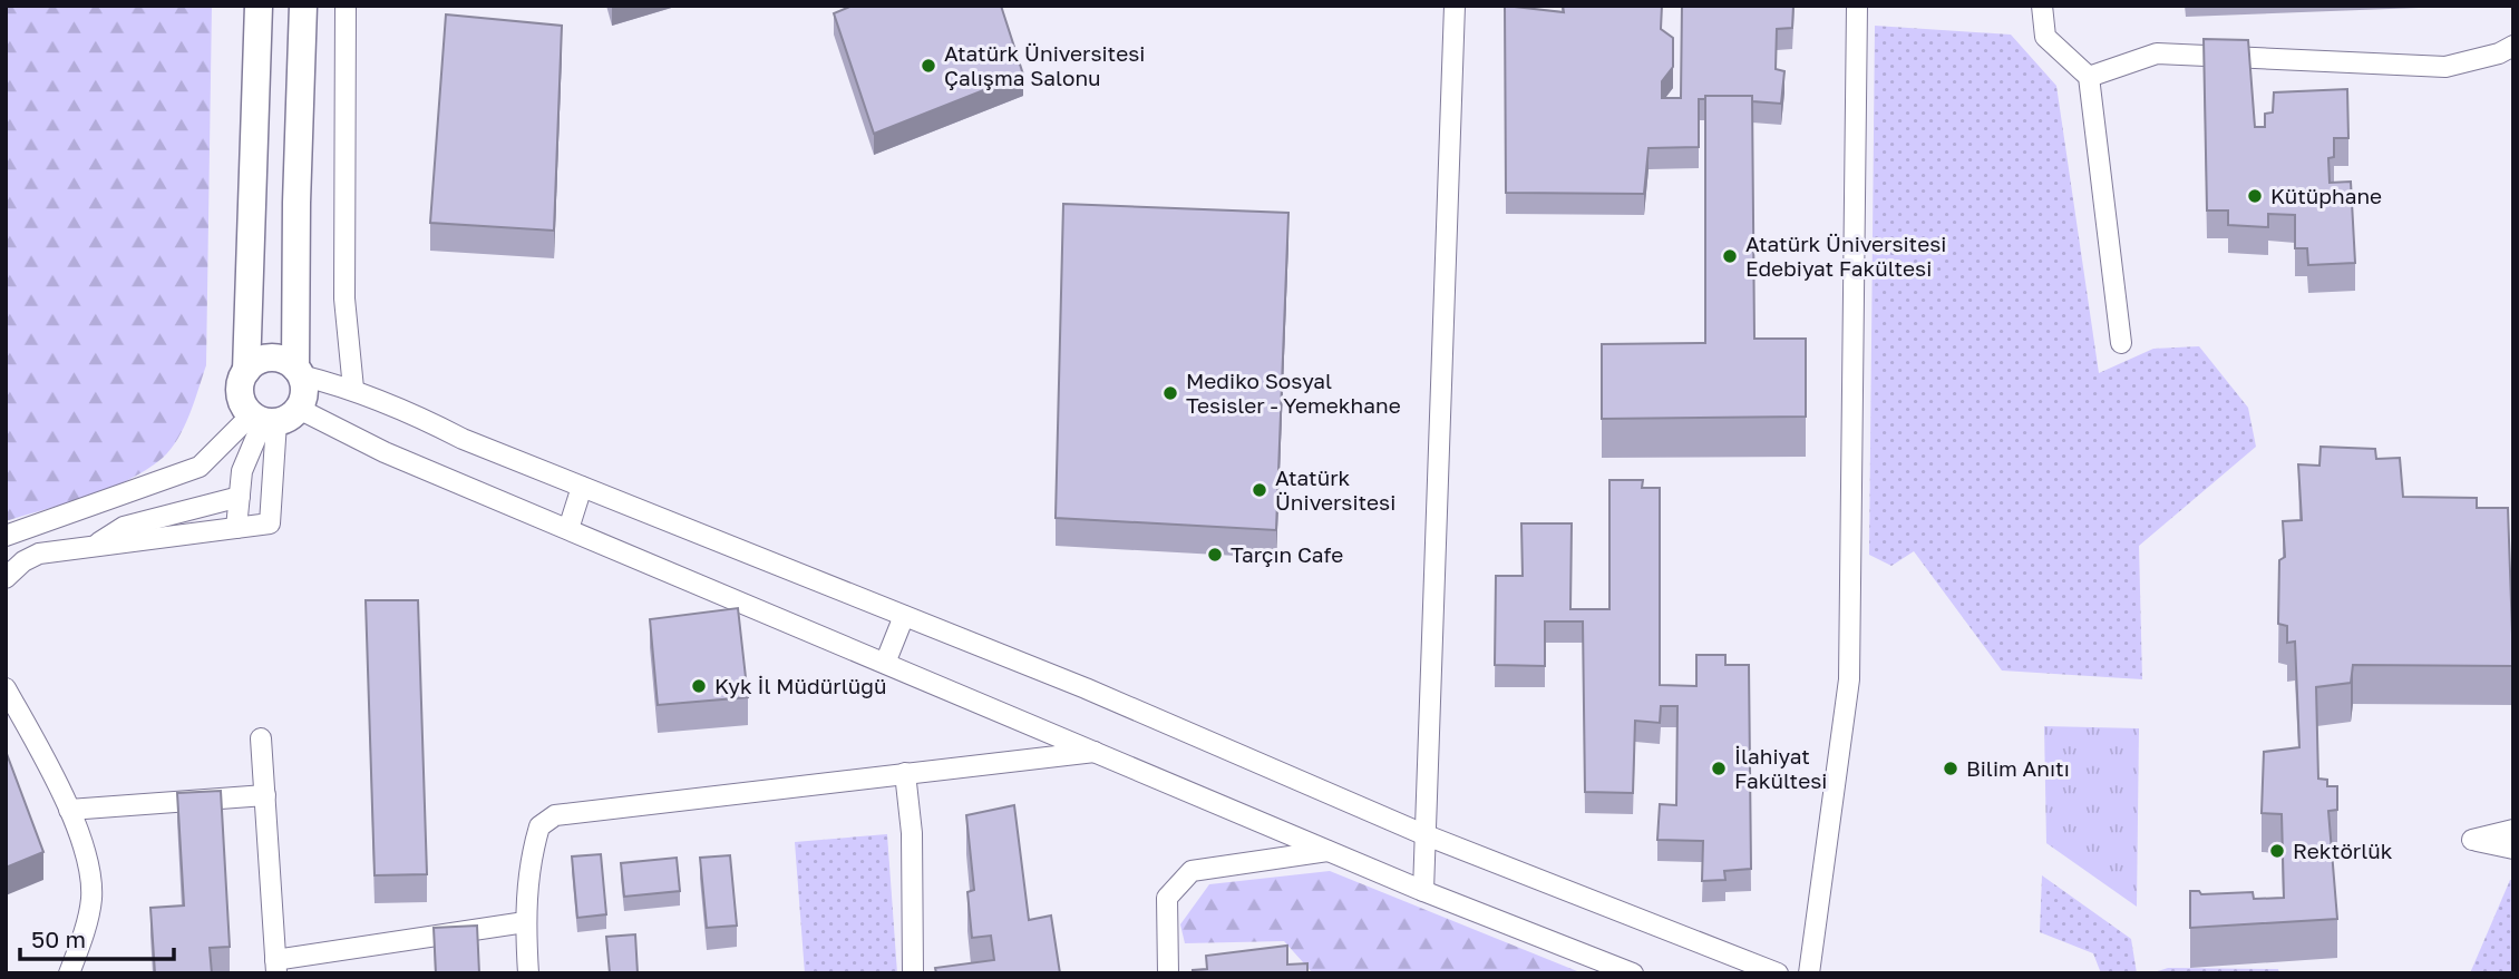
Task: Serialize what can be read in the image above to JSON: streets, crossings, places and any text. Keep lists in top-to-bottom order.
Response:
{
  "places": [
    "Atatürk Üniversitesi Çalışma Salonu",
    "Kütüphane",
    "Atatürk Üniversitesi Edebiyat Fakültesi",
    "Mediko Sosyal Tesisler - Yemekhane",
    "Atatürk Üniversitesi",
    "Tarçın Cafe",
    "Kyk İl Müdürlüğü",
    "İlahiyat Fakültesi",
    "Bilim Anıtı",
    "Rektörlük"
  ],
  "scale_bar": "50 m"
}
